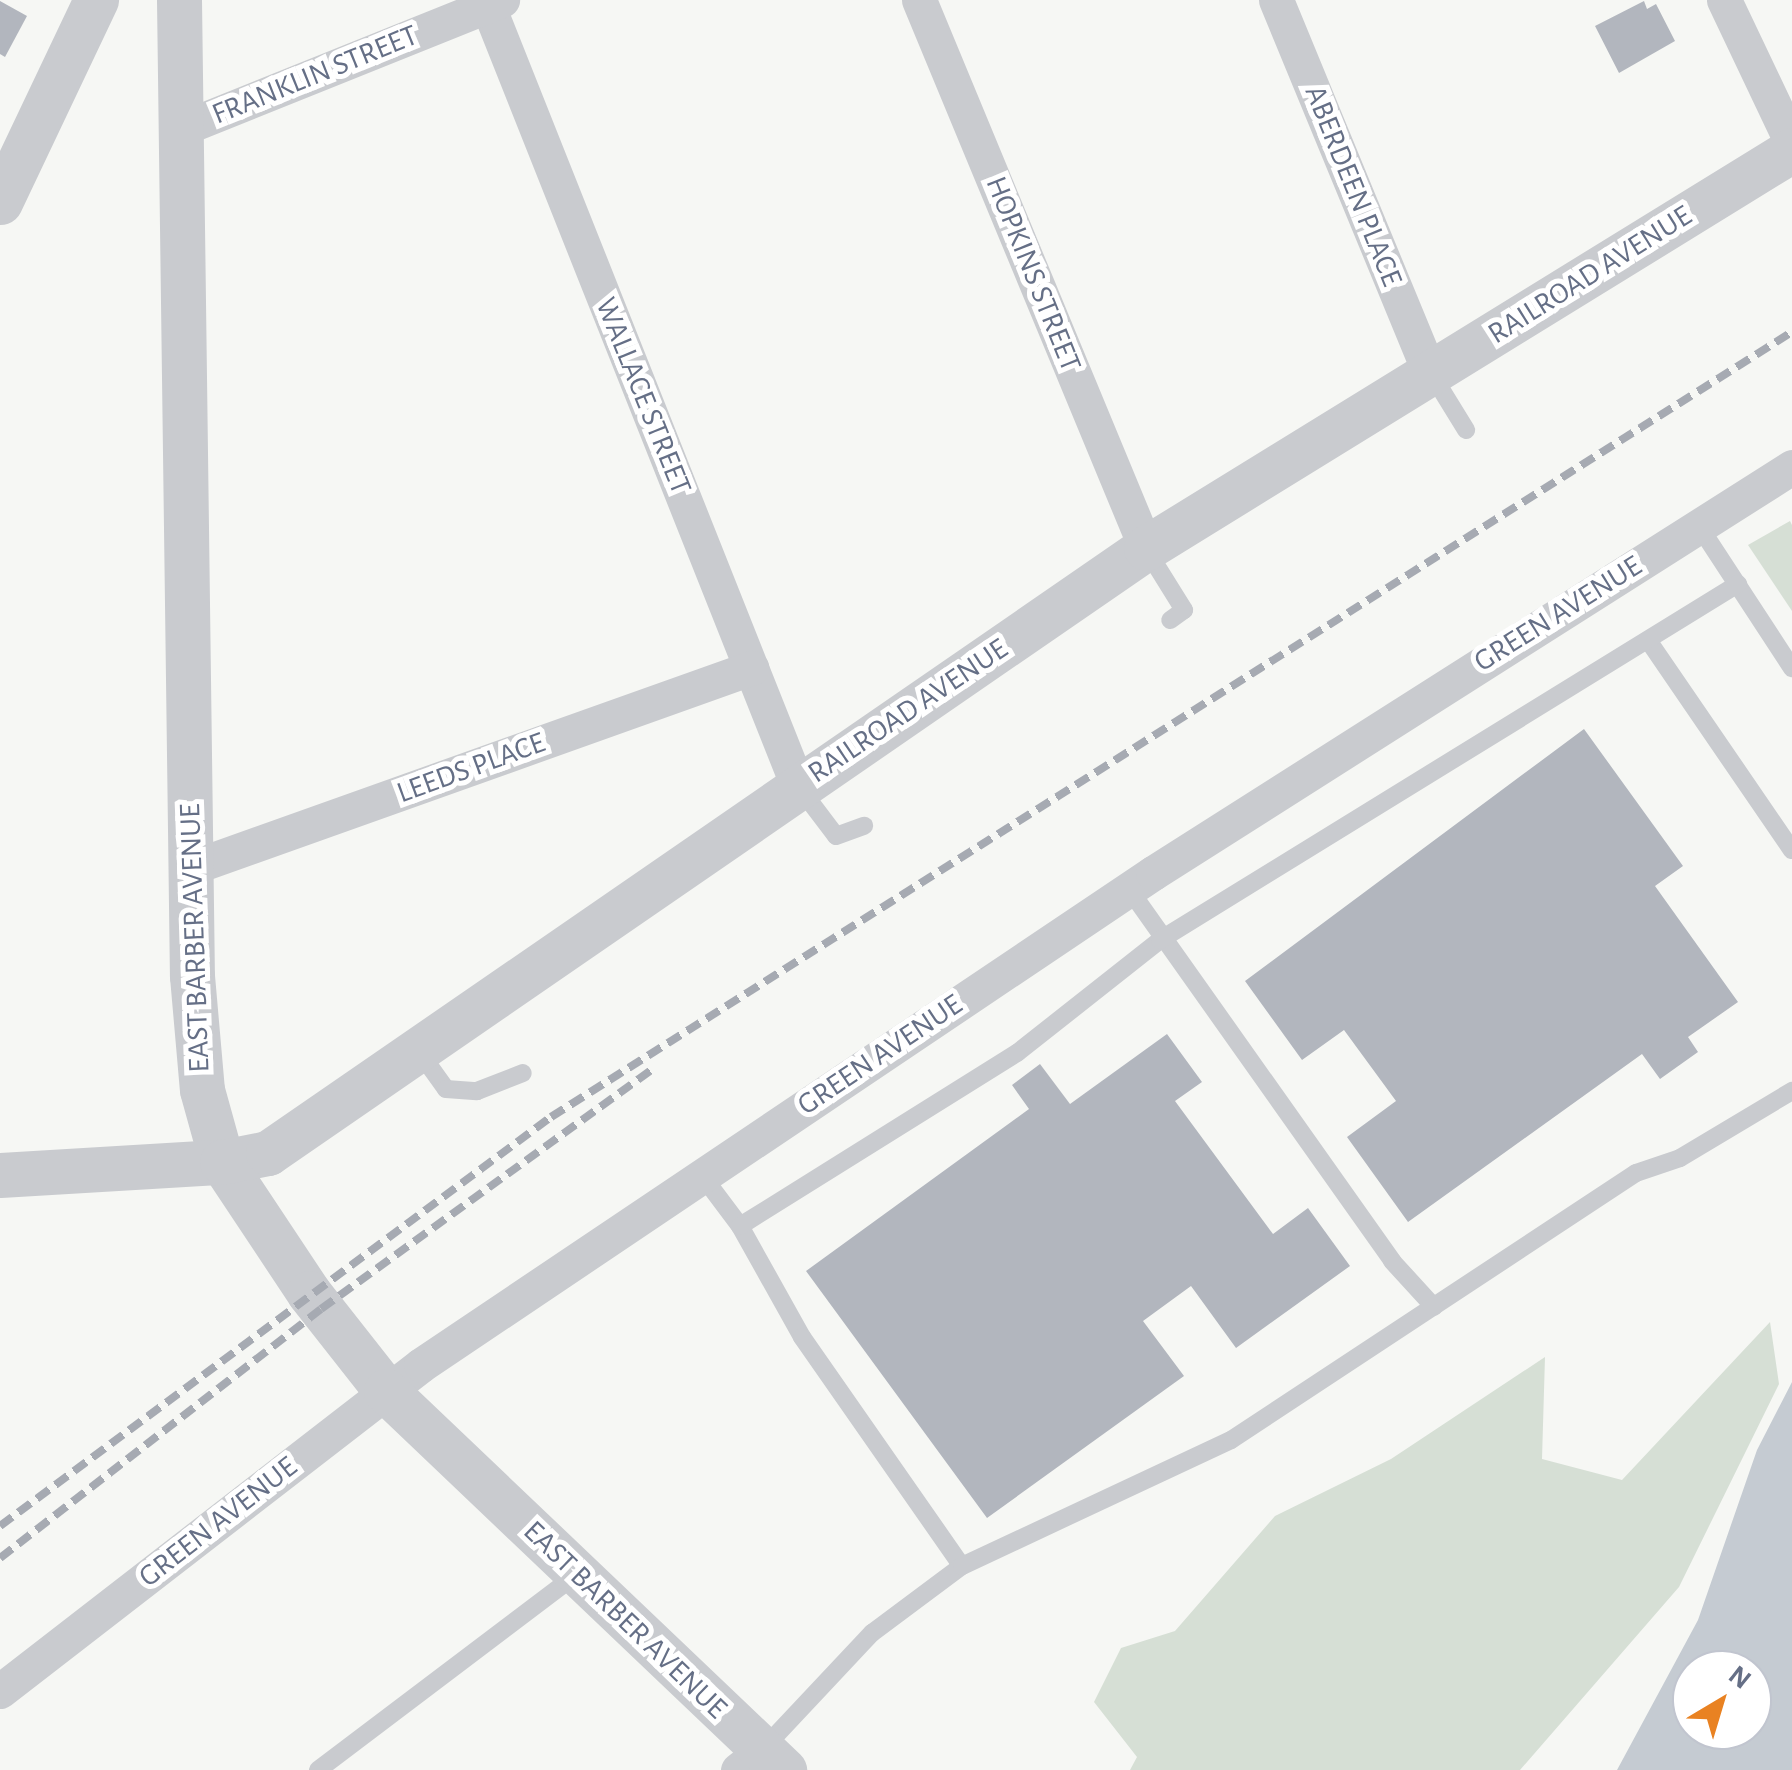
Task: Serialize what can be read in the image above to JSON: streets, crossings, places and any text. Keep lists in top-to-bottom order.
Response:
{
  "streets": {
    "street": [
      "FRANKLIN STREET",
      "ABERDEEN PLACE",
      "HOPKINS STREET",
      "RAILROAD AVENUE",
      "WALLACE STREET",
      "GREEN AVENUE",
      "LEEDS PLACE",
      "EAST BARBER AVENUE"
    ]
  },
  "crossings": [
    ["FRANKLIN STREET", "WALLACE STREET"],
    ["FRANKLIN STREET", "EAST BARBER AVENUE"],
    ["ABERDEEN PLACE", "RAILROAD AVENUE"],
    ["HOPKINS STREET", "RAILROAD AVENUE"],
    ["RAILROAD AVENUE", "WALLACE STREET"],
    ["RAILROAD AVENUE", "EAST BARBER AVENUE"],
    ["WALLACE STREET", "LEEDS PLACE"],
    ["GREEN AVENUE", "EAST BARBER AVENUE"],
    ["LEEDS PLACE", "EAST BARBER AVENUE"]
  ],
  "north": "top right"
}
